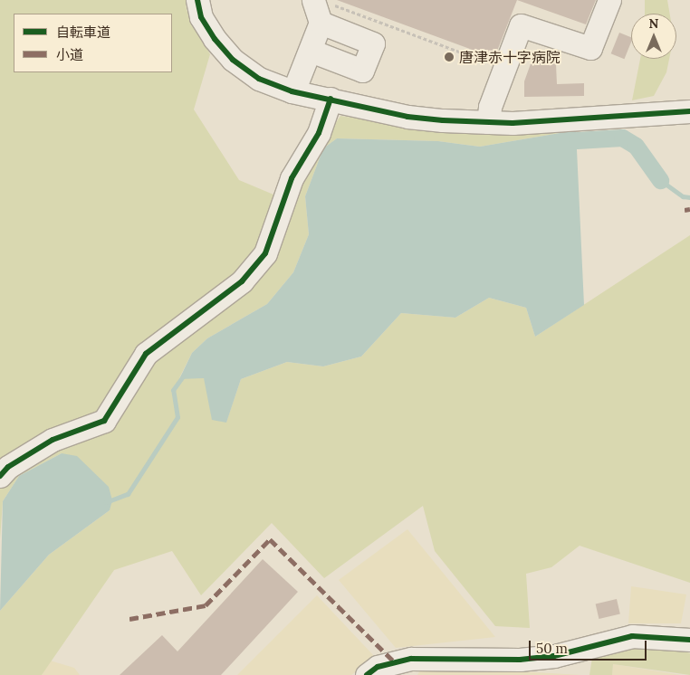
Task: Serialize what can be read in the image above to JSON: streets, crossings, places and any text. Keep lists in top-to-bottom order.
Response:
{
  "places": ["唐津赤十字病院"],
  "legend": ["自転車道", "小道"],
  "scale_bar": "50 m",
  "north": "top"
}
